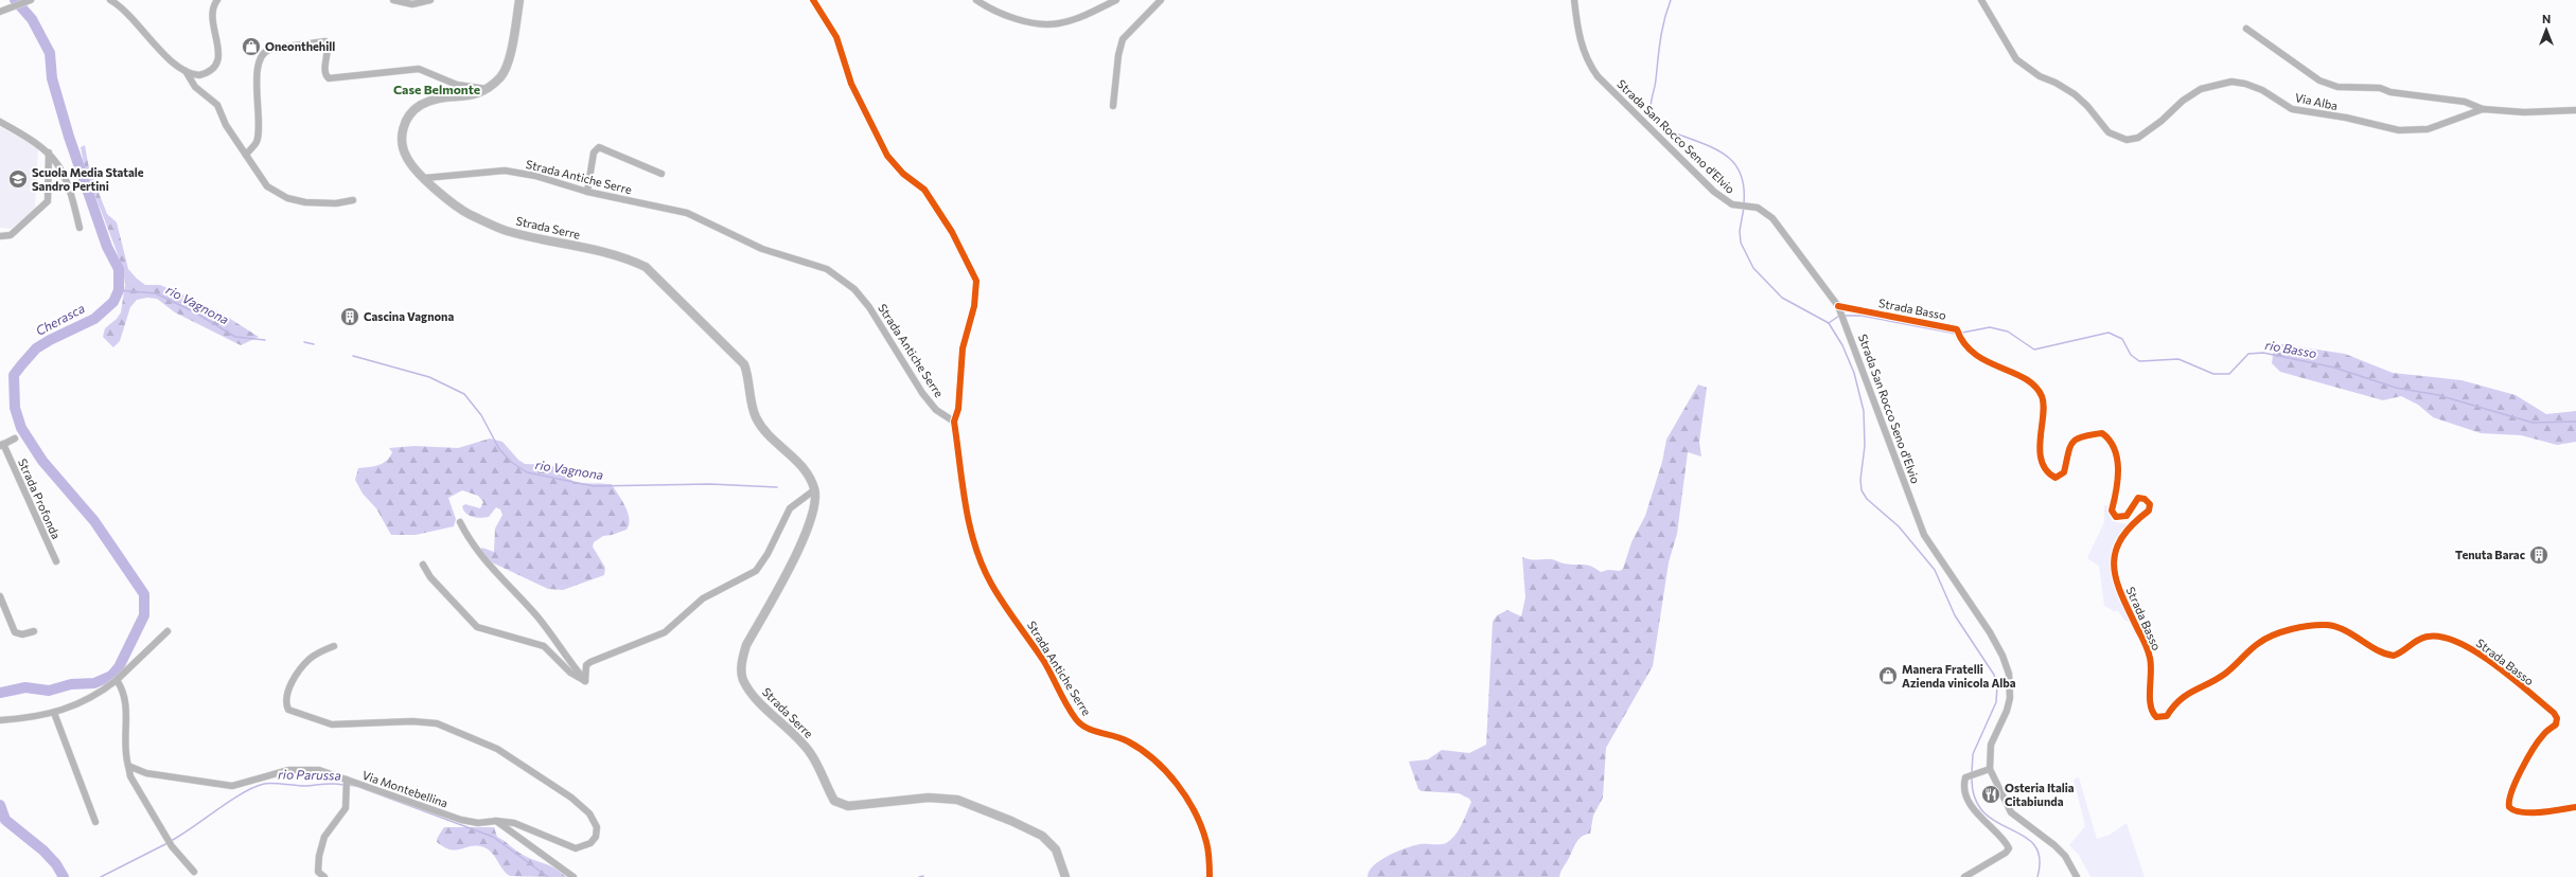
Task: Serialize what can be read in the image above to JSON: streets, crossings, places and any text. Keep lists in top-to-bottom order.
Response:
{
  "streets": {
    "main road": ["Strada Serre"],
    "street": [
      "Via Alba",
      "Strada San Rocco Seno d'Elvio",
      "Strada Antiche Serre",
      "Strada Basso",
      "Strada Profonda",
      "Via Montebellina"
    ]
  },
  "crossings": [
    ["Strada San Rocco Seno d'Elvio", "Strada Basso"],
    ["Strada Antiche Serre", "Strada Serre"]
  ],
  "districts": ["Case Belmonte"],
  "water": [
    "rio Vagnona",
    "Cherasca",
    "rio Basso",
    "rio Parussa"
  ],
  "places": {
    "shop": ["Oneonthehill", "Manera Fratelli Azienda vinicola Alba"],
    "school or university": ["Scuola Media Statale Sandro Pertini"],
    "building": ["Cascina Vagnona", "Tenuta Barac"],
    "restaurant": ["Osteria Italia Citabiunda"]
  },
  "north": "top"
}
